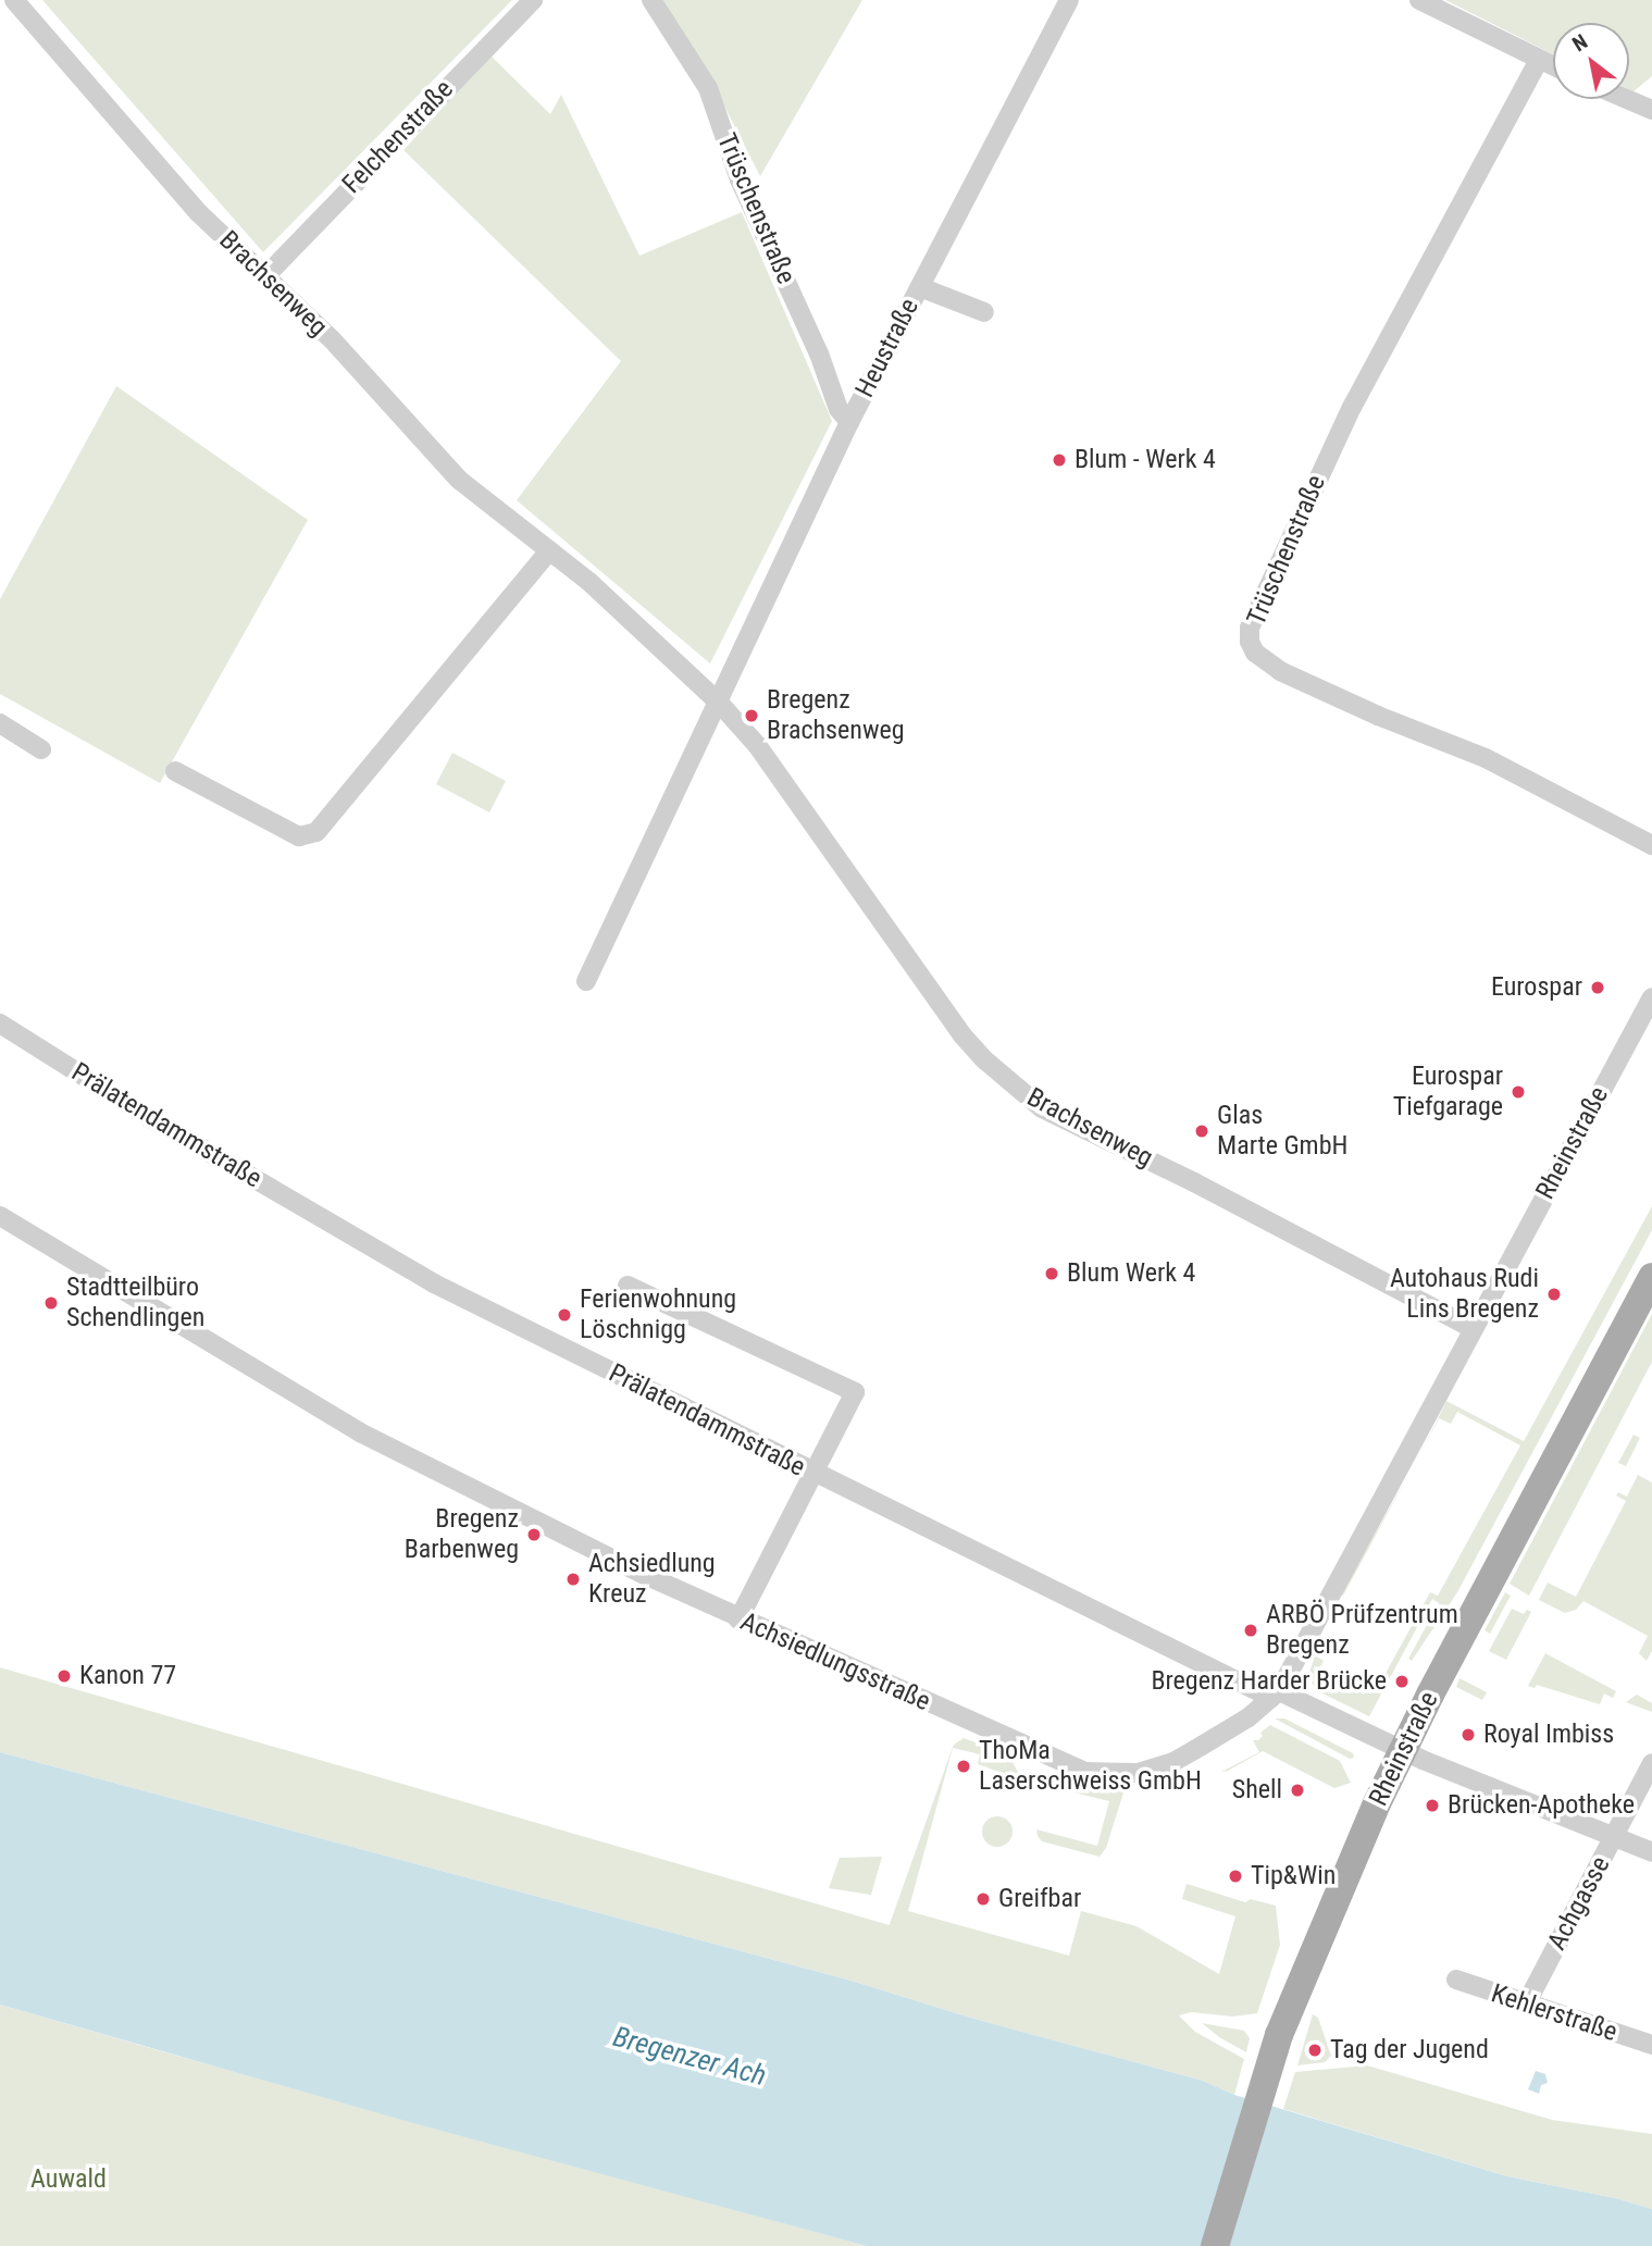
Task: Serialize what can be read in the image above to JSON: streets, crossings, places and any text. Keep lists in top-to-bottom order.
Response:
{
  "streets": {
    "main road": ["Rheinstraße"],
    "street": [
      "Felchenstraße",
      "Trüschenstraße",
      "Brachsenweg",
      "Heustraße",
      "Prälatendammstraße",
      "Achsiedlungsstraße",
      "Achgasse",
      "Kehlerstraße"
    ]
  },
  "crossings": [
    ["Felchenstraße", "Brachsenweg"],
    ["Trüschenstraße", "Heustraße"],
    ["Brachsenweg", "Heustraße"],
    ["Brachsenweg", "Rheinstraße"],
    ["Prälatendammstraße", "Rheinstraße"],
    ["Prälatendammstraße", "Achsiedlungsstraße"],
    ["Rheinstraße", "Achsiedlungsstraße"],
    ["Achgasse", "Kehlerstraße"]
  ],
  "water": ["Bregenzer Ach"],
  "parks": ["Auwald"],
  "places": [
    "Blum - Werk 4",
    "Bregenz Brachsenweg",
    "Eurospar",
    "Eurospar Tiefgarage",
    "Glas Marte GmbH",
    "Blum Werk 4",
    "Autohaus Rudi Lins Bregenz",
    "Stadtteilbüro Schendlingen",
    "Ferienwohnung Löschnigg",
    "Bregenz Barbenweg",
    "Achsiedlung Kreuz",
    "ARBÖ Prüfzentrum Bregenz",
    "Kanon 77",
    "Bregenz Harder Brücke",
    "Royal Imbiss",
    "ThoMa Laserschweiss GmbH",
    "Shell",
    "Brücken-Apotheke",
    "Tip&Win",
    "Greifbar",
    "Tag der Jugend"
  ],
  "north": "top left"
}
